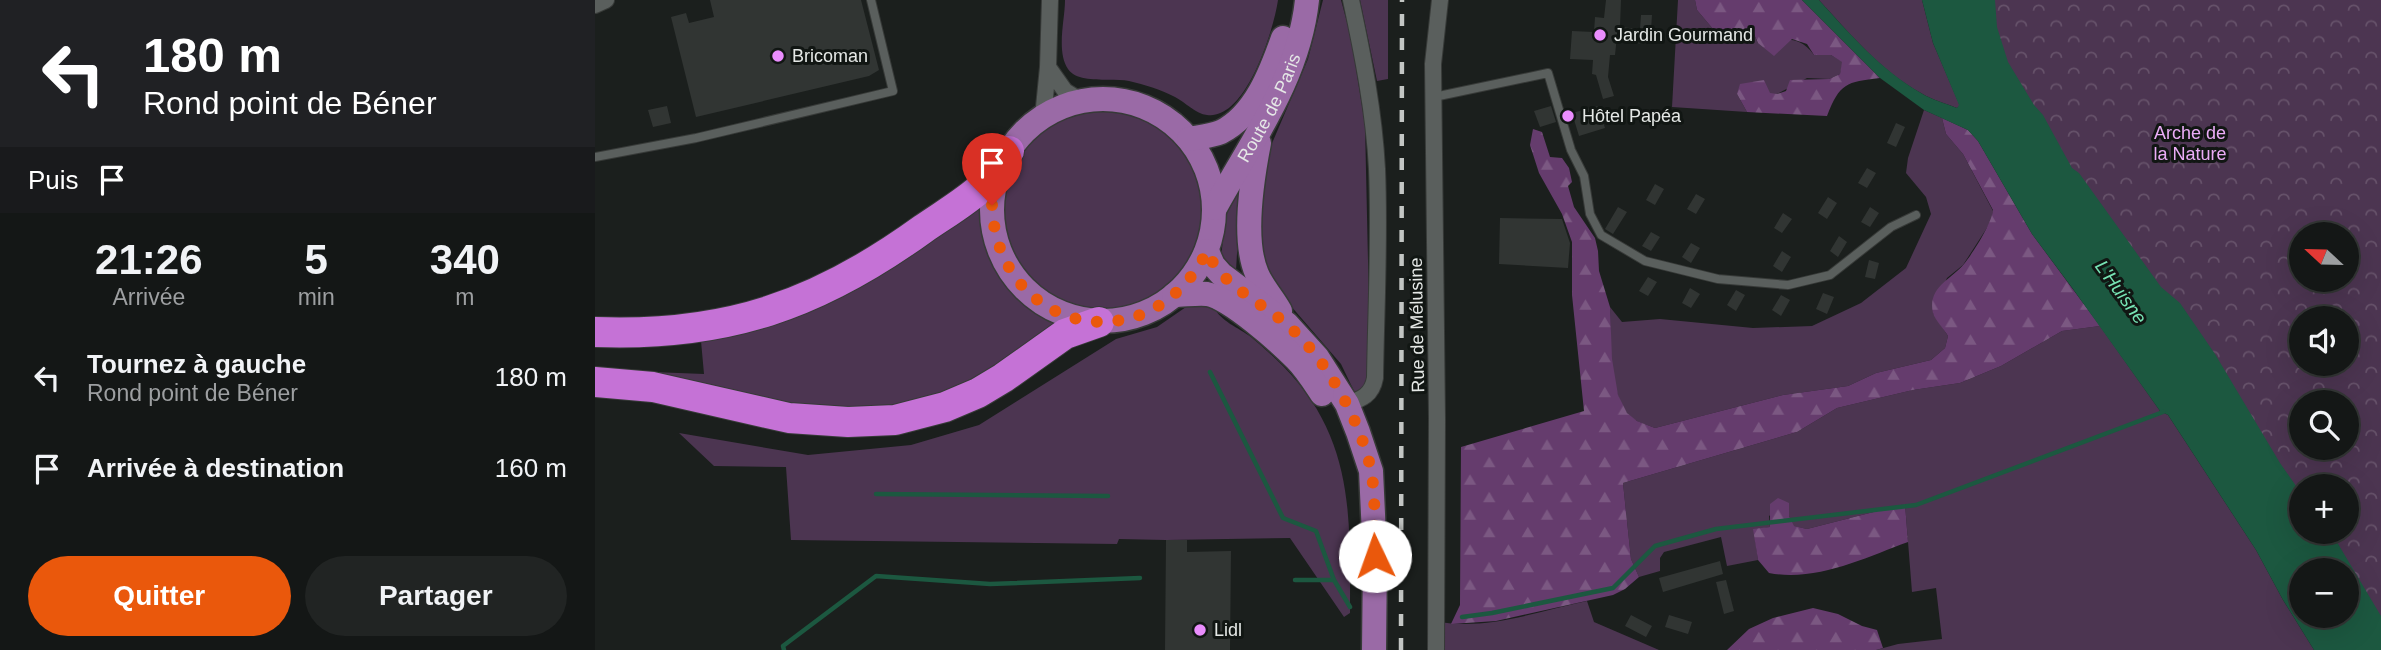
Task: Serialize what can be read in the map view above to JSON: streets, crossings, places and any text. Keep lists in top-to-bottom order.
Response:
{
  "streets": {
    "main road": ["Route de Paris"],
    "street": ["Rue de Mélusine"]
  },
  "water": ["L'Huisne"],
  "parks": ["Arche de la Nature"],
  "places": [
    "Jardin Gourmand",
    "Bricoman",
    "Hôtel Papéa",
    "Lidl"
  ],
  "north": "left",
  "page": {
    "turn": ["180 m", "Rond point de Béner"],
    "then": "Puis",
    "eta": [
      "21:26",
      "Arrivée",
      "5",
      "min",
      "340",
      "m"
    ],
    "map_buttons": ["+", "−"],
    "list": [
      {
        "name": "Tournez à gauche",
        "note": "Rond point de Béner",
        "value": "180 m"
      },
      {
        "name": "Arrivée à destination",
        "value": "160 m"
      }
    ],
    "buttons": ["Quitter", "Partager"]
  }
}
